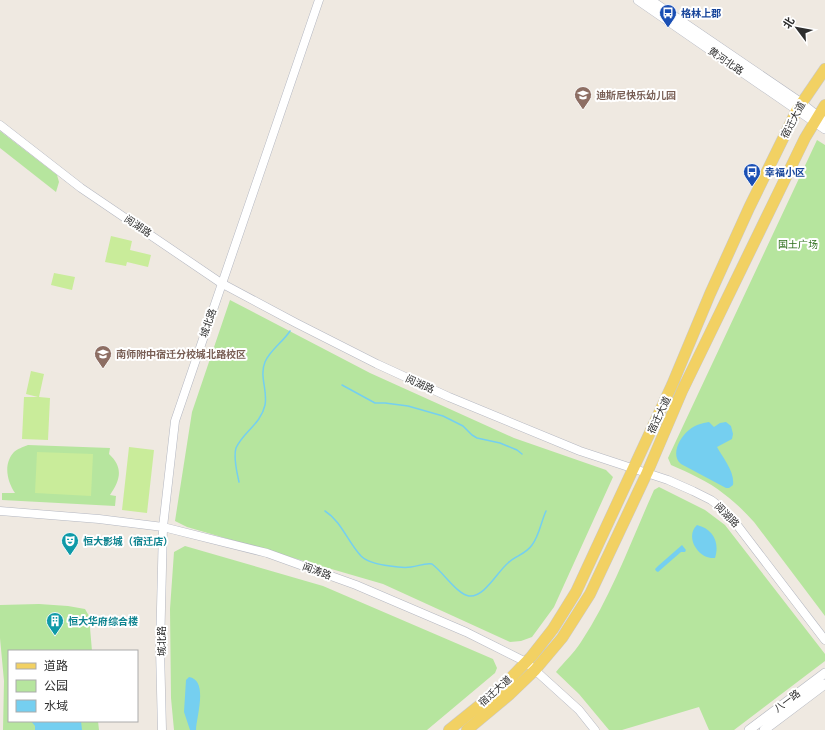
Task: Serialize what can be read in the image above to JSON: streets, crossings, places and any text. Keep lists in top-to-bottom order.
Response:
{
  "streets": {
    "main road": ["黄河北路", "宿迁大道", "八一路"],
    "street": ["阅湖路", "城北路", "闻涛路"]
  },
  "crossings": [
    ["黄河北路", "宿迁大道"],
    ["宿迁大道", "阅湖路"],
    ["宿迁大道", "闻涛路"],
    ["阅湖路", "城北路"],
    ["城北路", "闻涛路"]
  ],
  "parks": ["国土广场"],
  "places": {
    "bus stop": ["格林上郡", "幸福小区"],
    "school or university": ["迪斯尼快乐幼儿园", "南师附中宿迁分校城北路校区"],
    "theatre": ["恒大影城（宿迁店）"],
    "building": ["恒大华府综合楼"]
  },
  "legend": ["道路", "公园", "水域"],
  "north": "top left"
}
